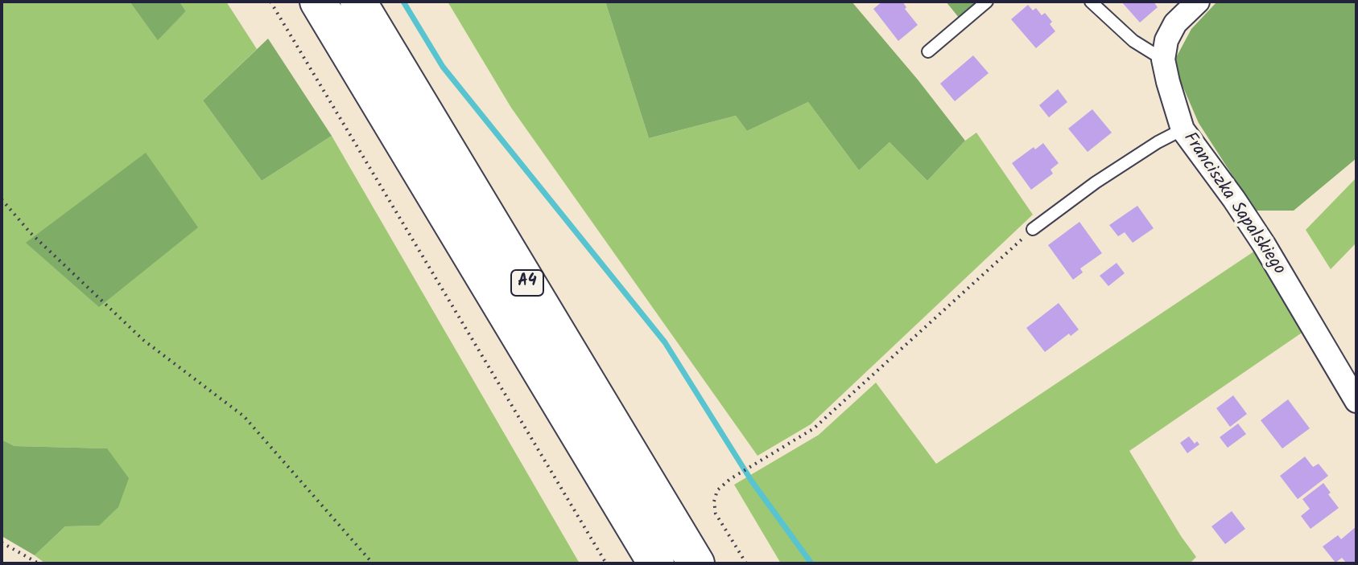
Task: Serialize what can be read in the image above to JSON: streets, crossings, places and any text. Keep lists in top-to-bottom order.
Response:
{
  "streets": {
    "highway": ["A4"],
    "street": ["Franciszka Sapalskiego"]
  }
}
